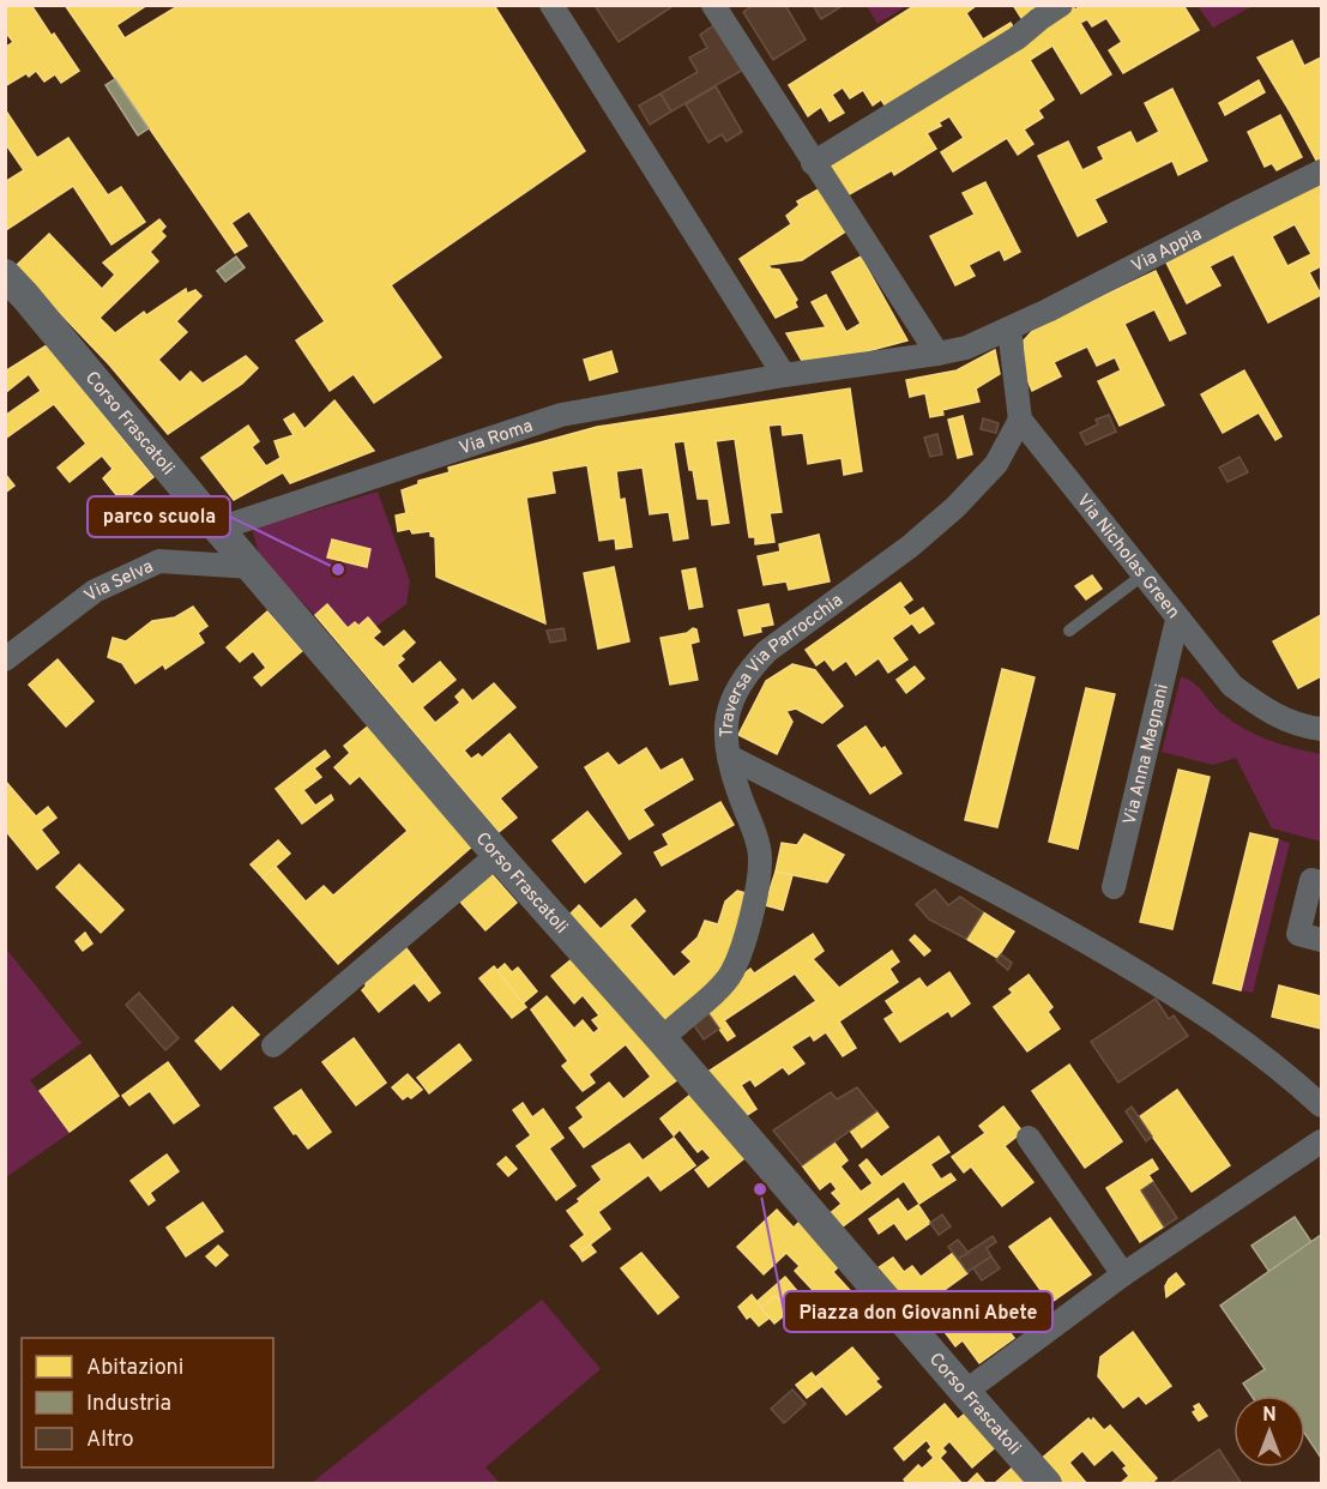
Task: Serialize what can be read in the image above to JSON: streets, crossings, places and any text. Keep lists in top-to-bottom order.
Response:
{
  "streets": {
    "street": [
      "Via Appia",
      "Corso Frascatoli",
      "Via Roma",
      "Via Nicholas Green",
      "Via Selva",
      "Traversa Via Parrocchia",
      "Via Anna Magnani"
    ]
  },
  "crossings": [
    ["Via Appia", "Via Roma"],
    ["Corso Frascatoli", "Via Roma"],
    ["Corso Frascatoli", "Via Selva"],
    ["Corso Frascatoli", "Traversa Via Parrocchia"],
    ["Via Nicholas Green", "Traversa Via Parrocchia"],
    ["Via Nicholas Green", "Via Anna Magnani"]
  ],
  "places": ["parco scuola", "Piazza don Giovanni Abete"],
  "legend": ["Abitazioni", "Industria", "Altro"],
  "north": "top"
}
